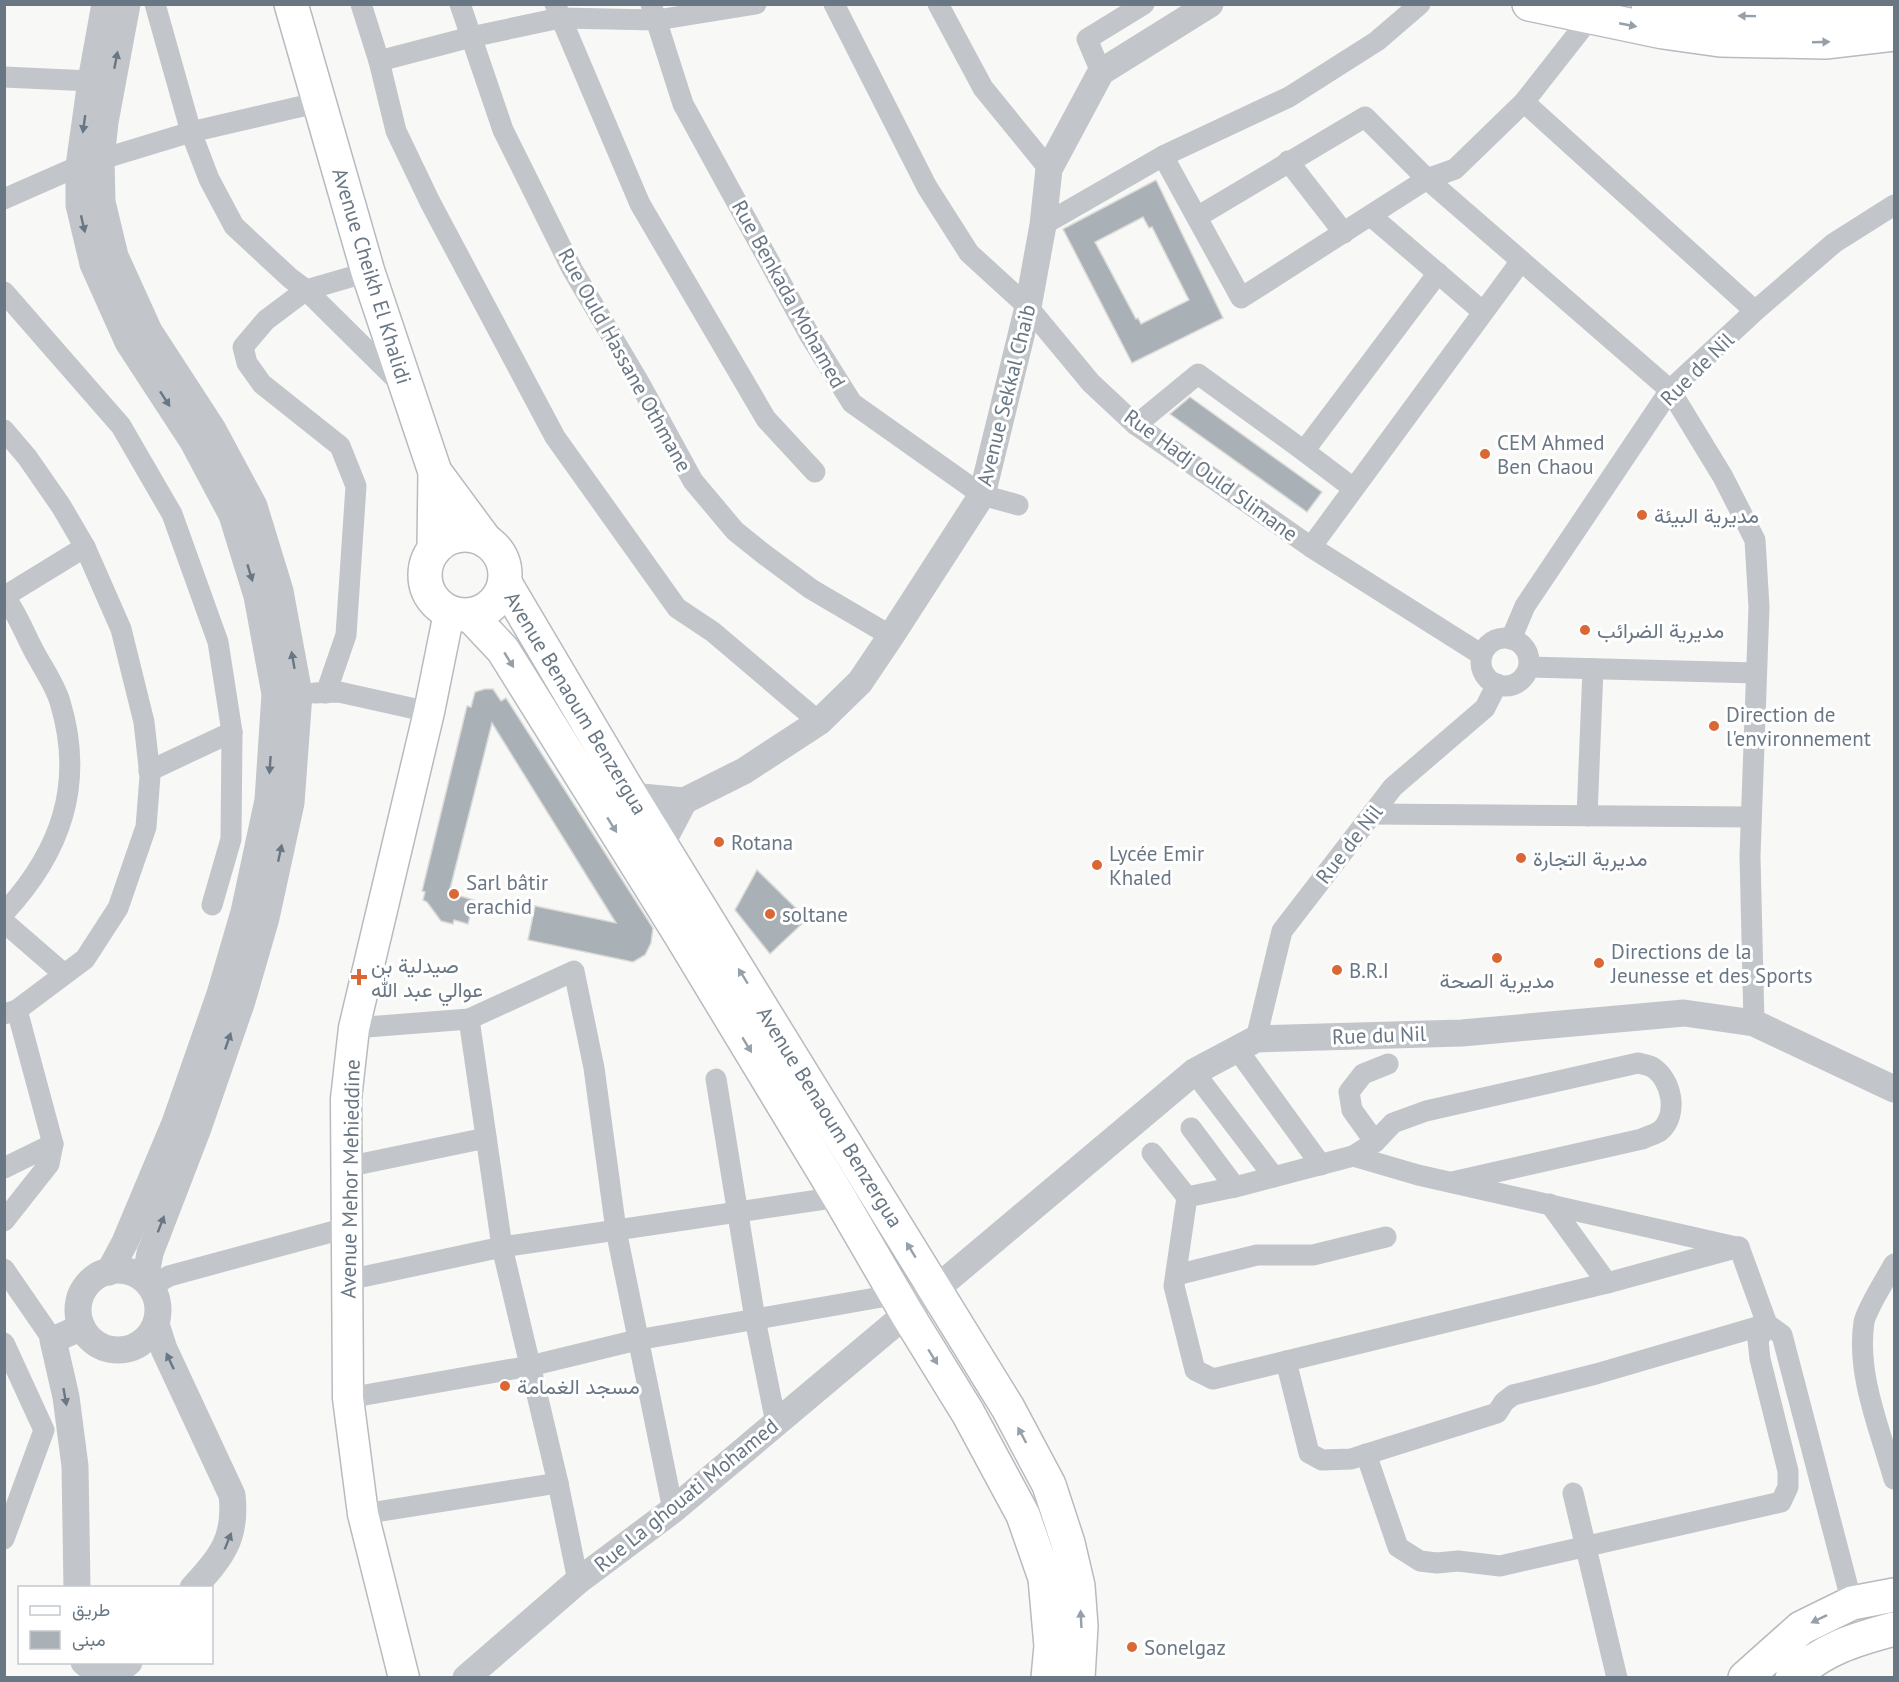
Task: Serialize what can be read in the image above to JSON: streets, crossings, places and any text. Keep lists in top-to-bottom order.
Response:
{
  "streets": {
    "main road": ["Avenue Cheikh El Khalidi", "Avenue Benaoum Benzergua", "Avenue Mehor Mehieddine"],
    "street": [
      "Rue Benkada Mohamed",
      "Rue Ould Hassane Othmane",
      "Rue de Nil",
      "Avenue Sekkal Chaib",
      "Rue Hadj Ould Slimane",
      "Rue du Nil",
      "Rue La ghouati Mohamed"
    ]
  },
  "crossings": [
    ["Avenue Cheikh El Khalidi", "Avenue Benaoum Benzergua"],
    ["Avenue Cheikh El Khalidi", "Avenue Mehor Mehieddine"],
    ["Rue Benkada Mohamed", "Avenue Sekkal Chaib"],
    ["Rue Ould Hassane Othmane", "Avenue Sekkal Chaib"],
    ["Rue de Nil", "Rue Hadj Ould Slimane"],
    ["Rue de Nil", "Rue du Nil"],
    ["Avenue Sekkal Chaib", "Rue Hadj Ould Slimane"],
    ["Avenue Benaoum Benzergua", "Rue du Nil"],
    ["Avenue Benaoum Benzergua", "Avenue Mehor Mehieddine"],
    ["Avenue Benaoum Benzergua", "Rue La ghouati Mohamed"],
    ["Rue du Nil", "Rue La ghouati Mohamed"]
  ],
  "places": {
    "other": [
      "CEM Ahmed Ben Chaou",
      "مديرية البيئة",
      "مديرية الضرائب",
      "Direction de l'environnement",
      "Rotana",
      "مديرية التجارة",
      "Lycée Emir Khaled",
      "Sarl bâtir erachid",
      "soltane",
      "مديرية الصحة",
      "Directions de la Jeunesse et des Sports",
      "B.R.I",
      "مسجد الغمامة",
      "Sonelgaz"
    ],
    "health": ["صيدلية بن عوالي عبد الله"]
  },
  "legend": ["طريق", "مبنى"]
}
